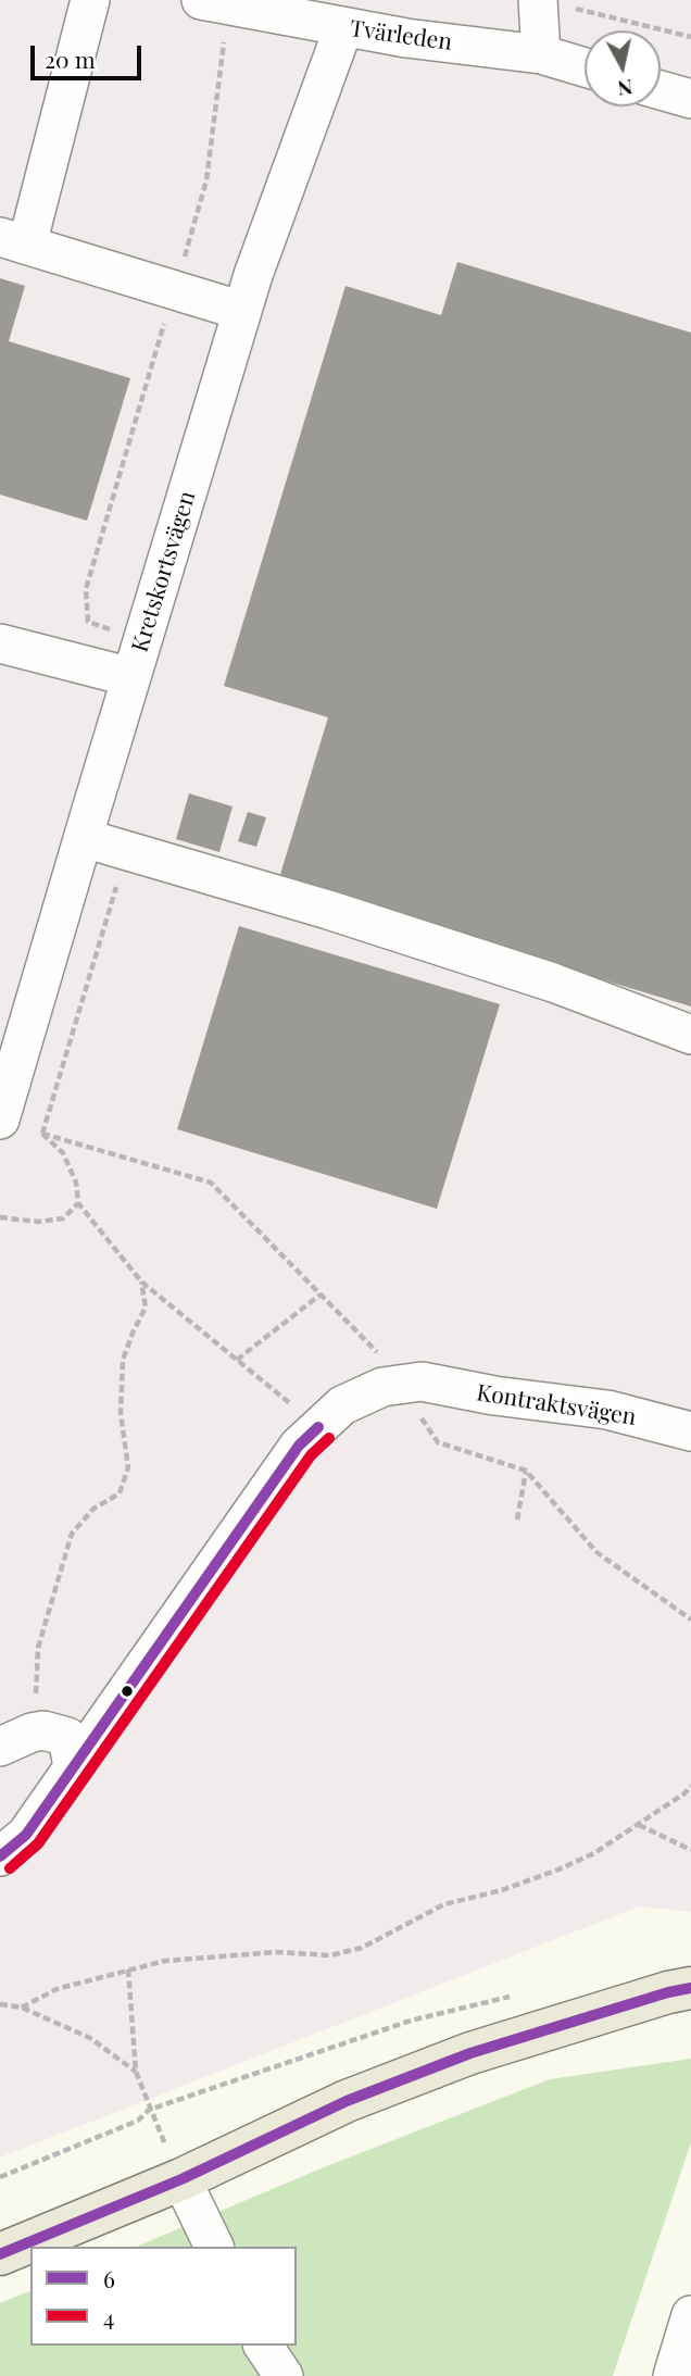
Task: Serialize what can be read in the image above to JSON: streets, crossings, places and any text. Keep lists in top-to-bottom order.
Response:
{
  "streets": {
    "street": ["Tvärleden", "Kretskortsvägen", "Kontraktsvägen"]
  },
  "crossings": [
    ["Tvärleden", "Kretskortsvägen"]
  ],
  "lines": ["transit line 6", "transit line 4"],
  "legend": ["6", "4"],
  "scale_bar": "20 m",
  "north": "bottom"
}
